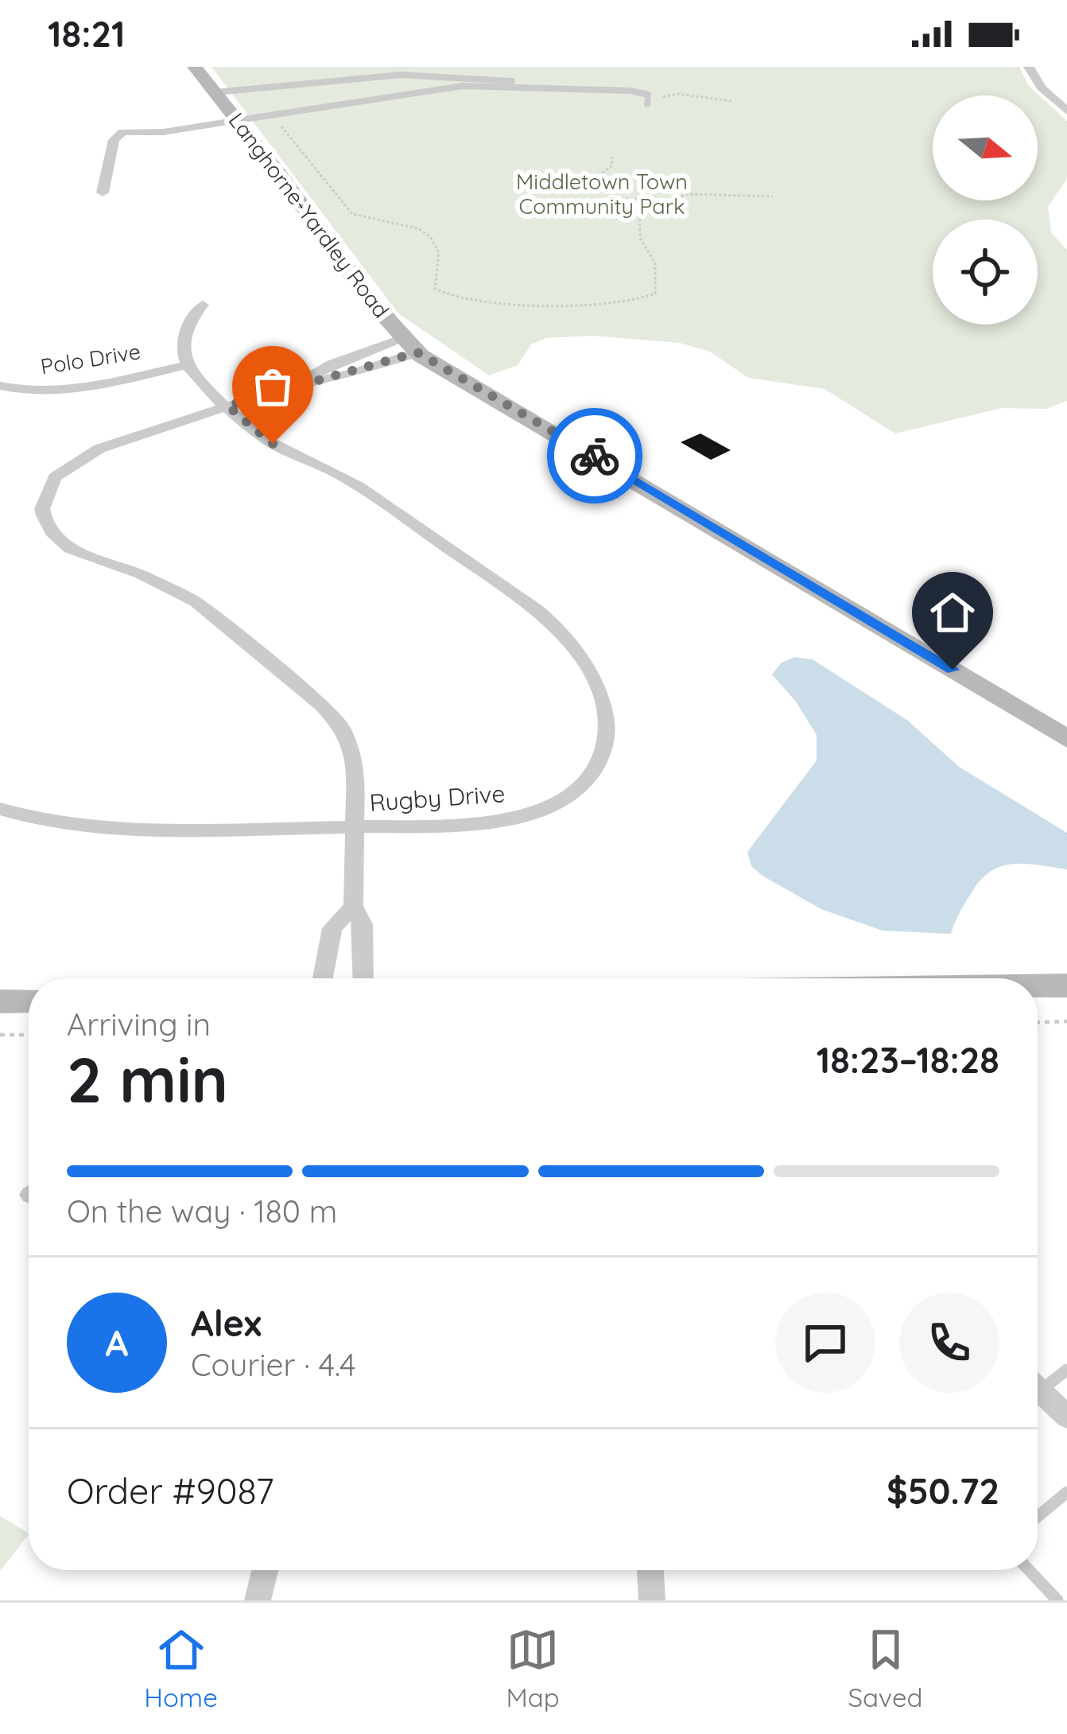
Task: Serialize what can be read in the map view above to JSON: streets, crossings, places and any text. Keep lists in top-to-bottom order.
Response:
{
  "streets": {
    "main road": ["Langhorne-Yardley Road"],
    "street": ["Polo Drive", "Rugby Drive"]
  },
  "crossings": [
    ["Polo Drive", "Rugby Drive"]
  ],
  "parks": ["Middletown Town Community Park"],
  "north": "right",
  "page": {
    "status": "18:21",
    "heading": ["2 min", "Arriving in", "18:23–18:28"],
    "panel": [
      "Alex",
      "Courier · 4.4",
      "Order #9087",
      "$50.72"
    ],
    "bar": "On the way · 180 m",
    "round": "A",
    "tabs": ["Home", "Map", "Saved"]
  }
}
